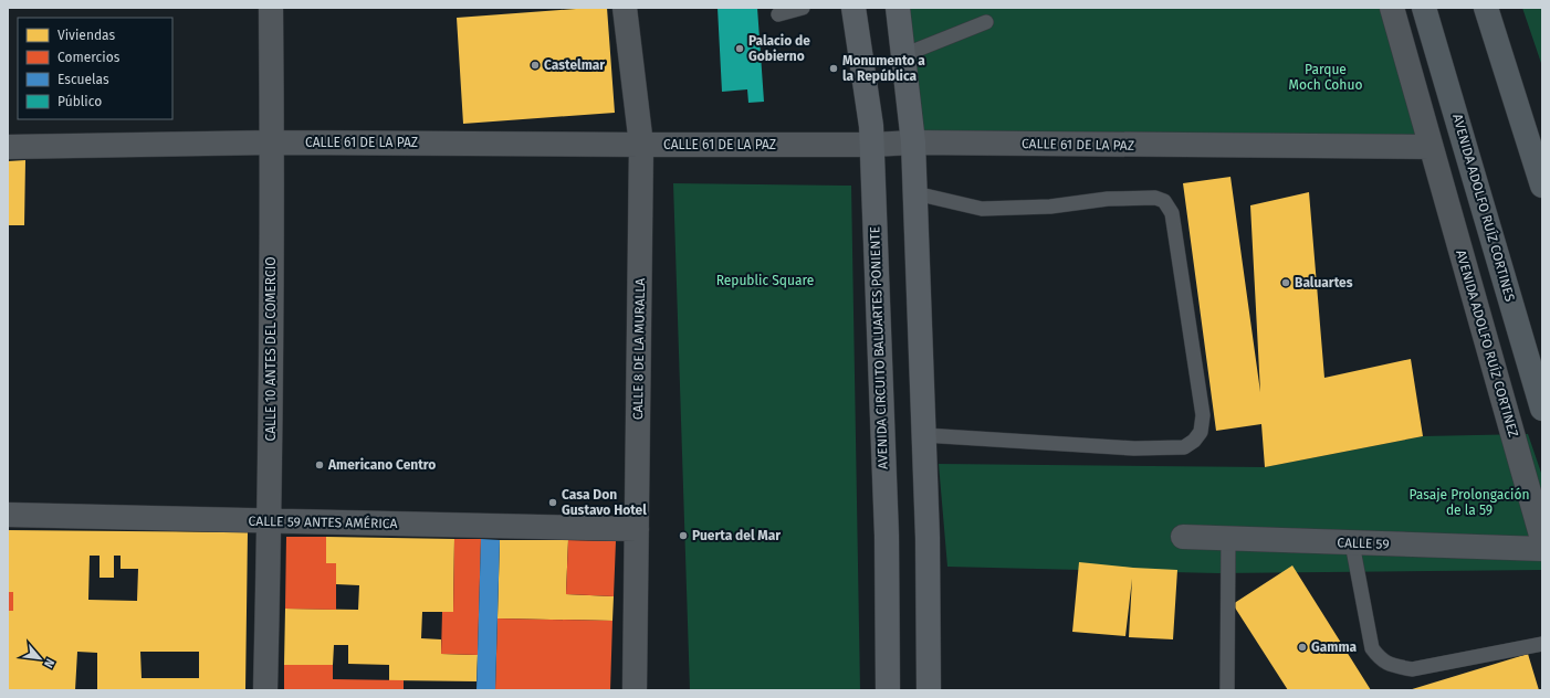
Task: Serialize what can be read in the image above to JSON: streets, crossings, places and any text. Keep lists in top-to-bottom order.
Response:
{
  "streets": {
    "main road": ["AVENIDA ADOLFO RUÍZ CORTINES", "AVENIDA CIRCUITO BALUARTES PONIENTE"],
    "street": [
      "CALLE 61 DE LA PAZ",
      "AVENIDA ADOLFO RUÍZ CORTINEZ",
      "CALLE 10 ANTES DEL COMERCIO",
      "CALLE 8 DE LA MURALLA",
      "CALLE 59 ANTES AMÉRICA",
      "CALLE 59"
    ]
  },
  "crossings": [
    ["CALLE 61 DE LA PAZ", "AVENIDA ADOLFO RUÍZ CORTINEZ"],
    ["CALLE 61 DE LA PAZ", "AVENIDA CIRCUITO BALUARTES PONIENTE"],
    ["CALLE 61 DE LA PAZ", "CALLE 10 ANTES DEL COMERCIO"],
    ["CALLE 61 DE LA PAZ", "CALLE 8 DE LA MURALLA"],
    ["CALLE 10 ANTES DEL COMERCIO", "CALLE 59 ANTES AMÉRICA"],
    ["CALLE 8 DE LA MURALLA", "CALLE 59 ANTES AMÉRICA"]
  ],
  "parks": ["Parque Moch Cohuo", "Republic Square", "Pasaje Prolongación de la 59"],
  "places": [
    "Palacio de Gobierno",
    "Castelmar",
    "Monumento a la República",
    "Baluartes",
    "Americano Centro",
    "Casa Don Gustavo Hotel",
    "Puerta del Mar",
    "Gamma"
  ],
  "legend": [
    "Viviendas",
    "Comercios",
    "Escuelas",
    "Público"
  ],
  "north": "bottom right"
}
